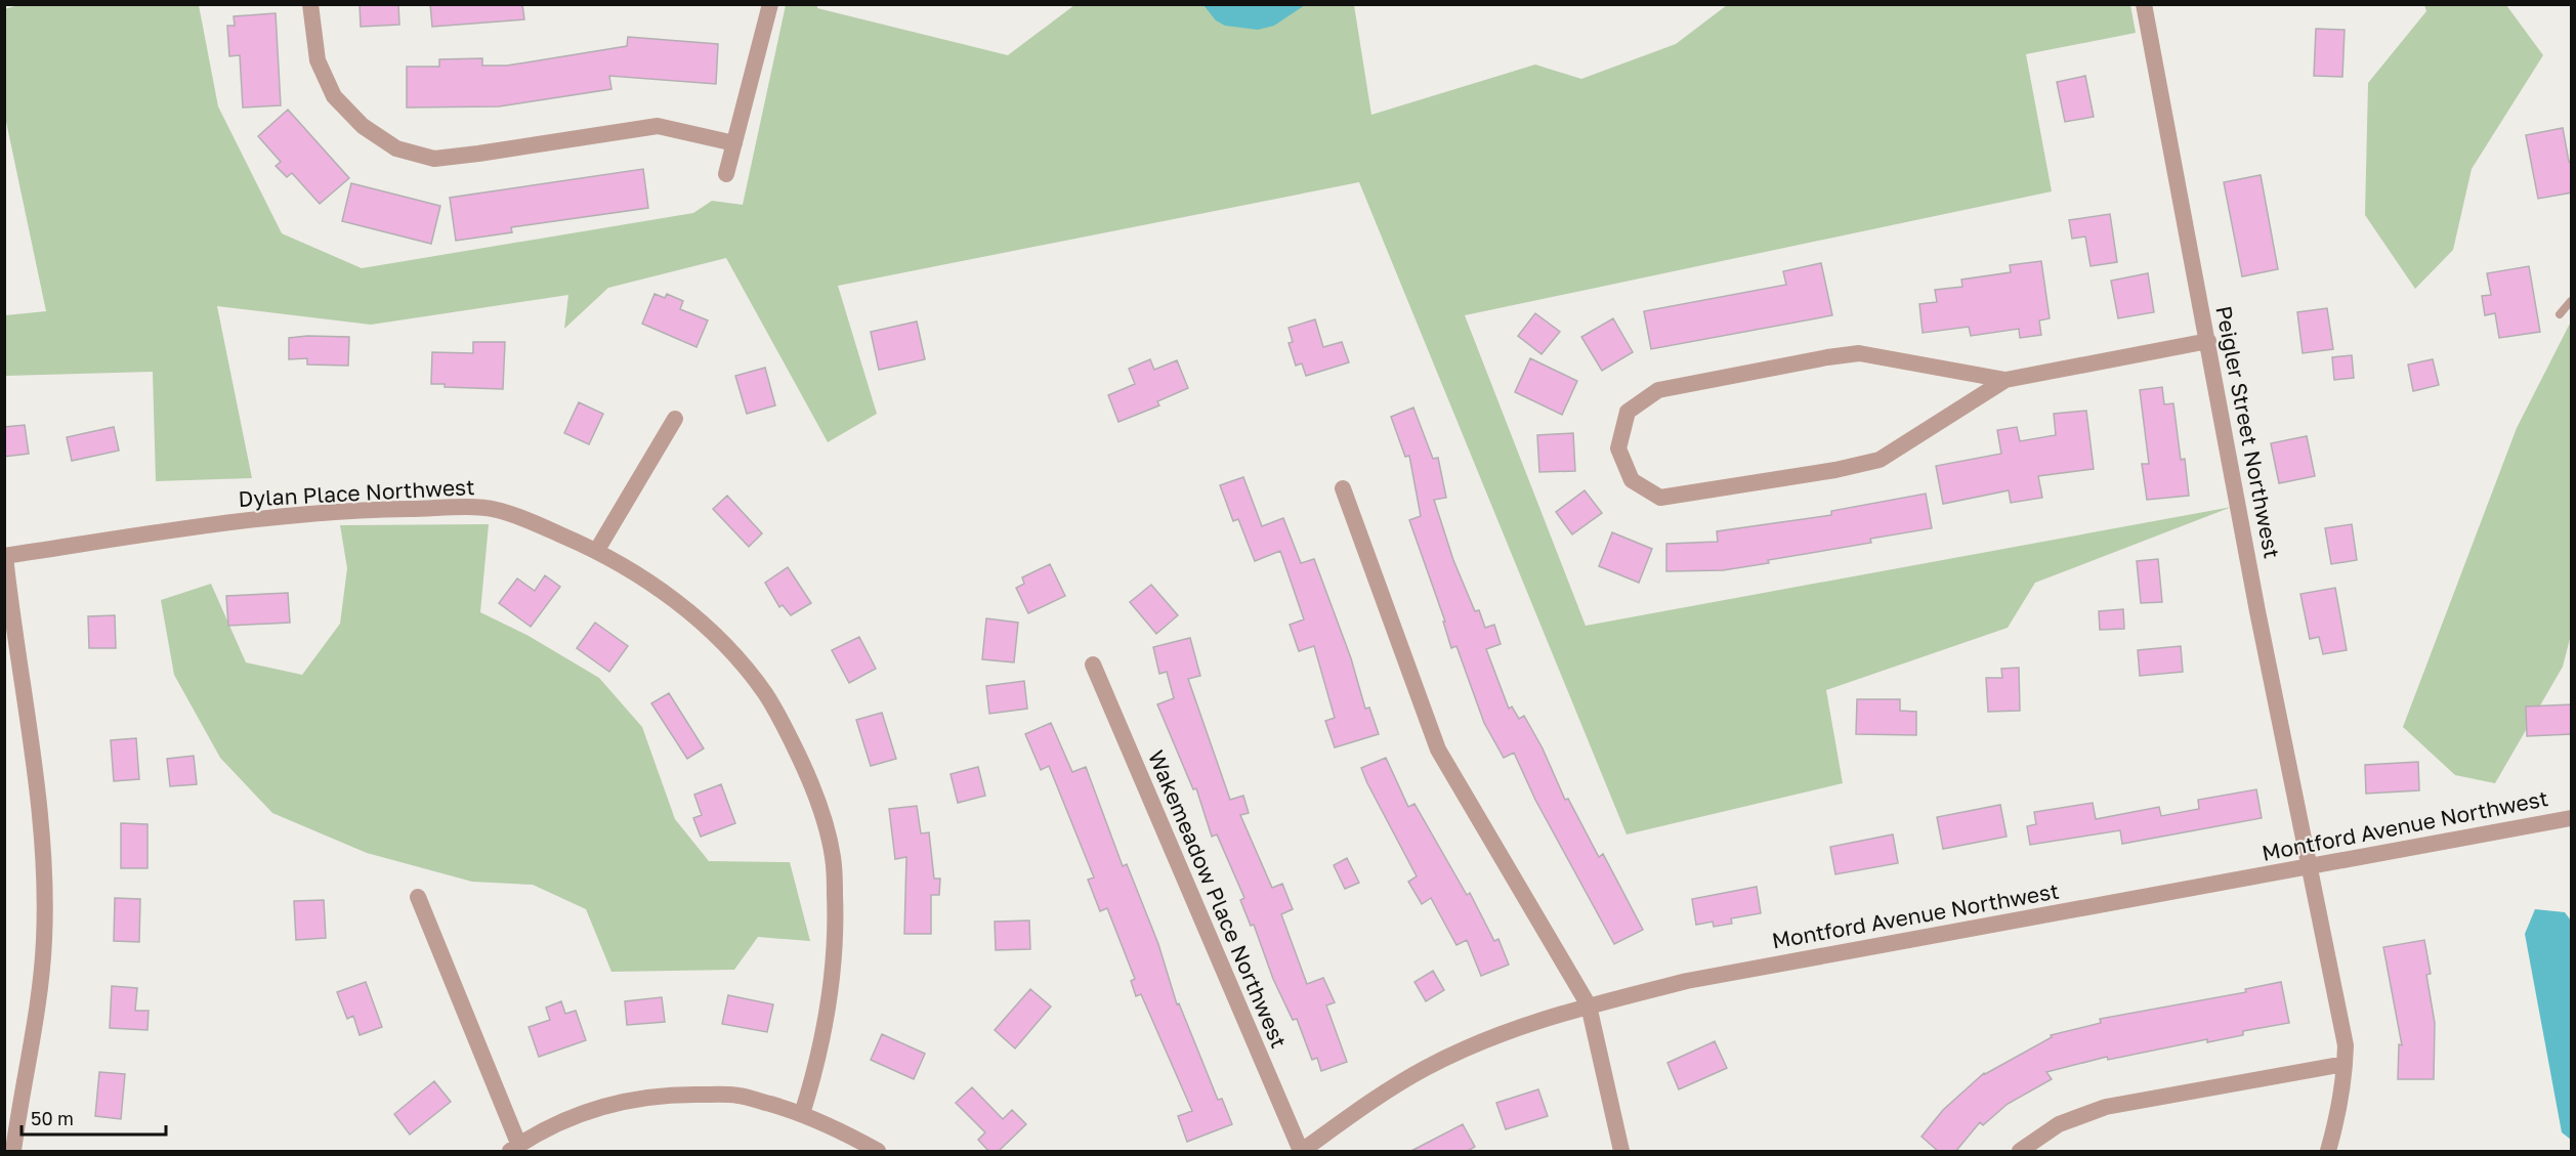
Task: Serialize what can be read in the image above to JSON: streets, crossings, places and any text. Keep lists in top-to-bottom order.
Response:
{
  "streets": {
    "street": [
      "Peigler Street Northwest",
      "Dylan Place Northwest",
      "Montford Avenue Northwest",
      "Wakemeadow Place Northwest"
    ]
  },
  "crossings": [
    ["Peigler Street Northwest", "Montford Avenue Northwest"],
    ["Montford Avenue Northwest", "Wakemeadow Place Northwest"]
  ],
  "scale_bar": "50 m"
}
